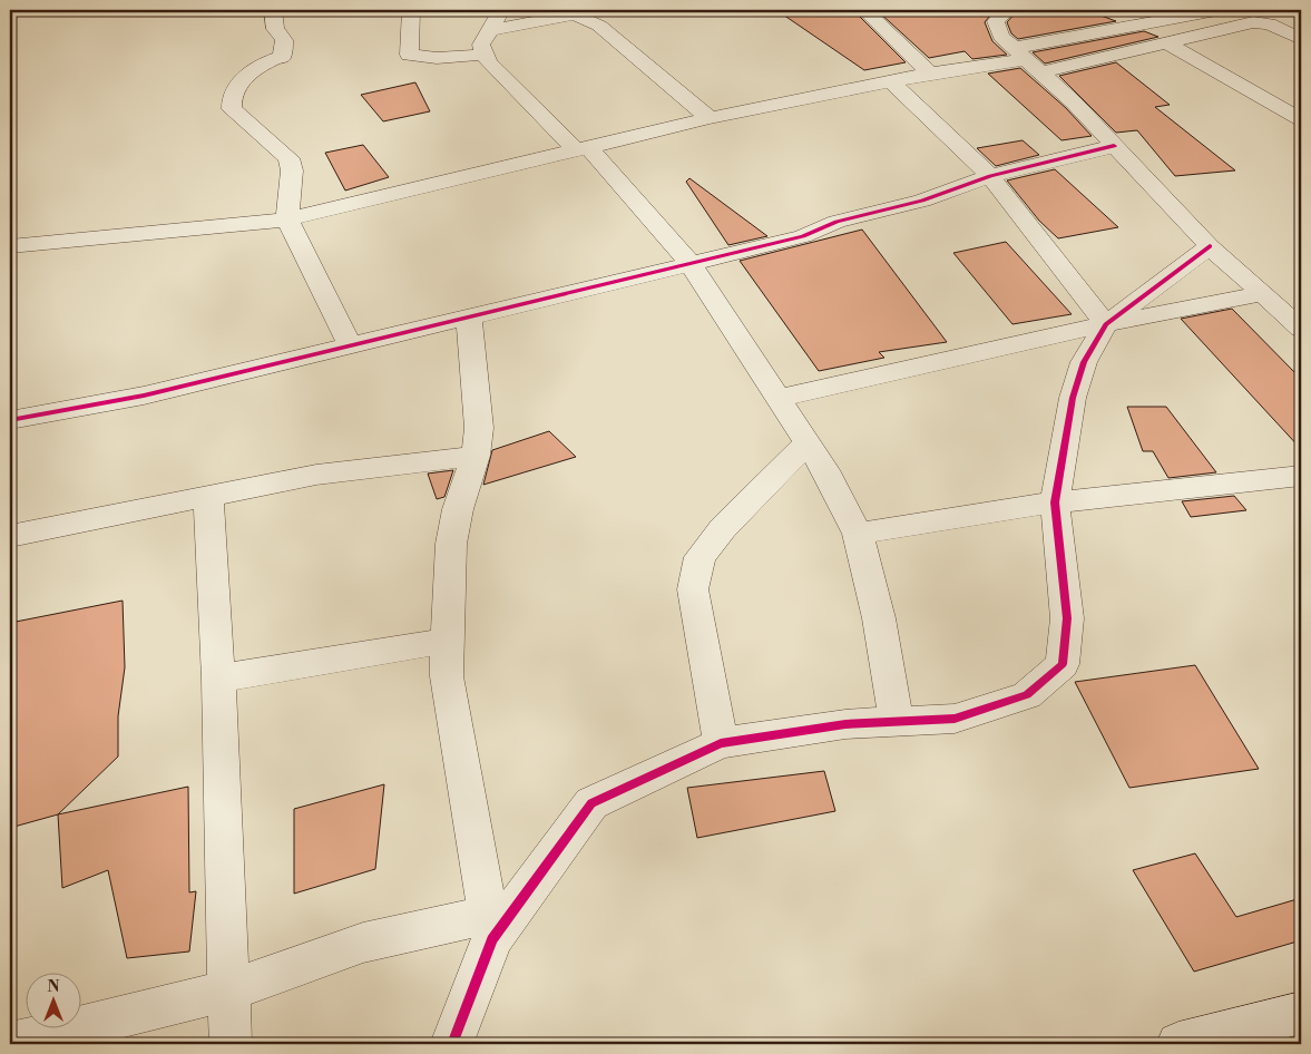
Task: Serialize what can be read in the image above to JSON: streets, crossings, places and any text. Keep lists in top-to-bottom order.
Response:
{
  "north": "top"
}
